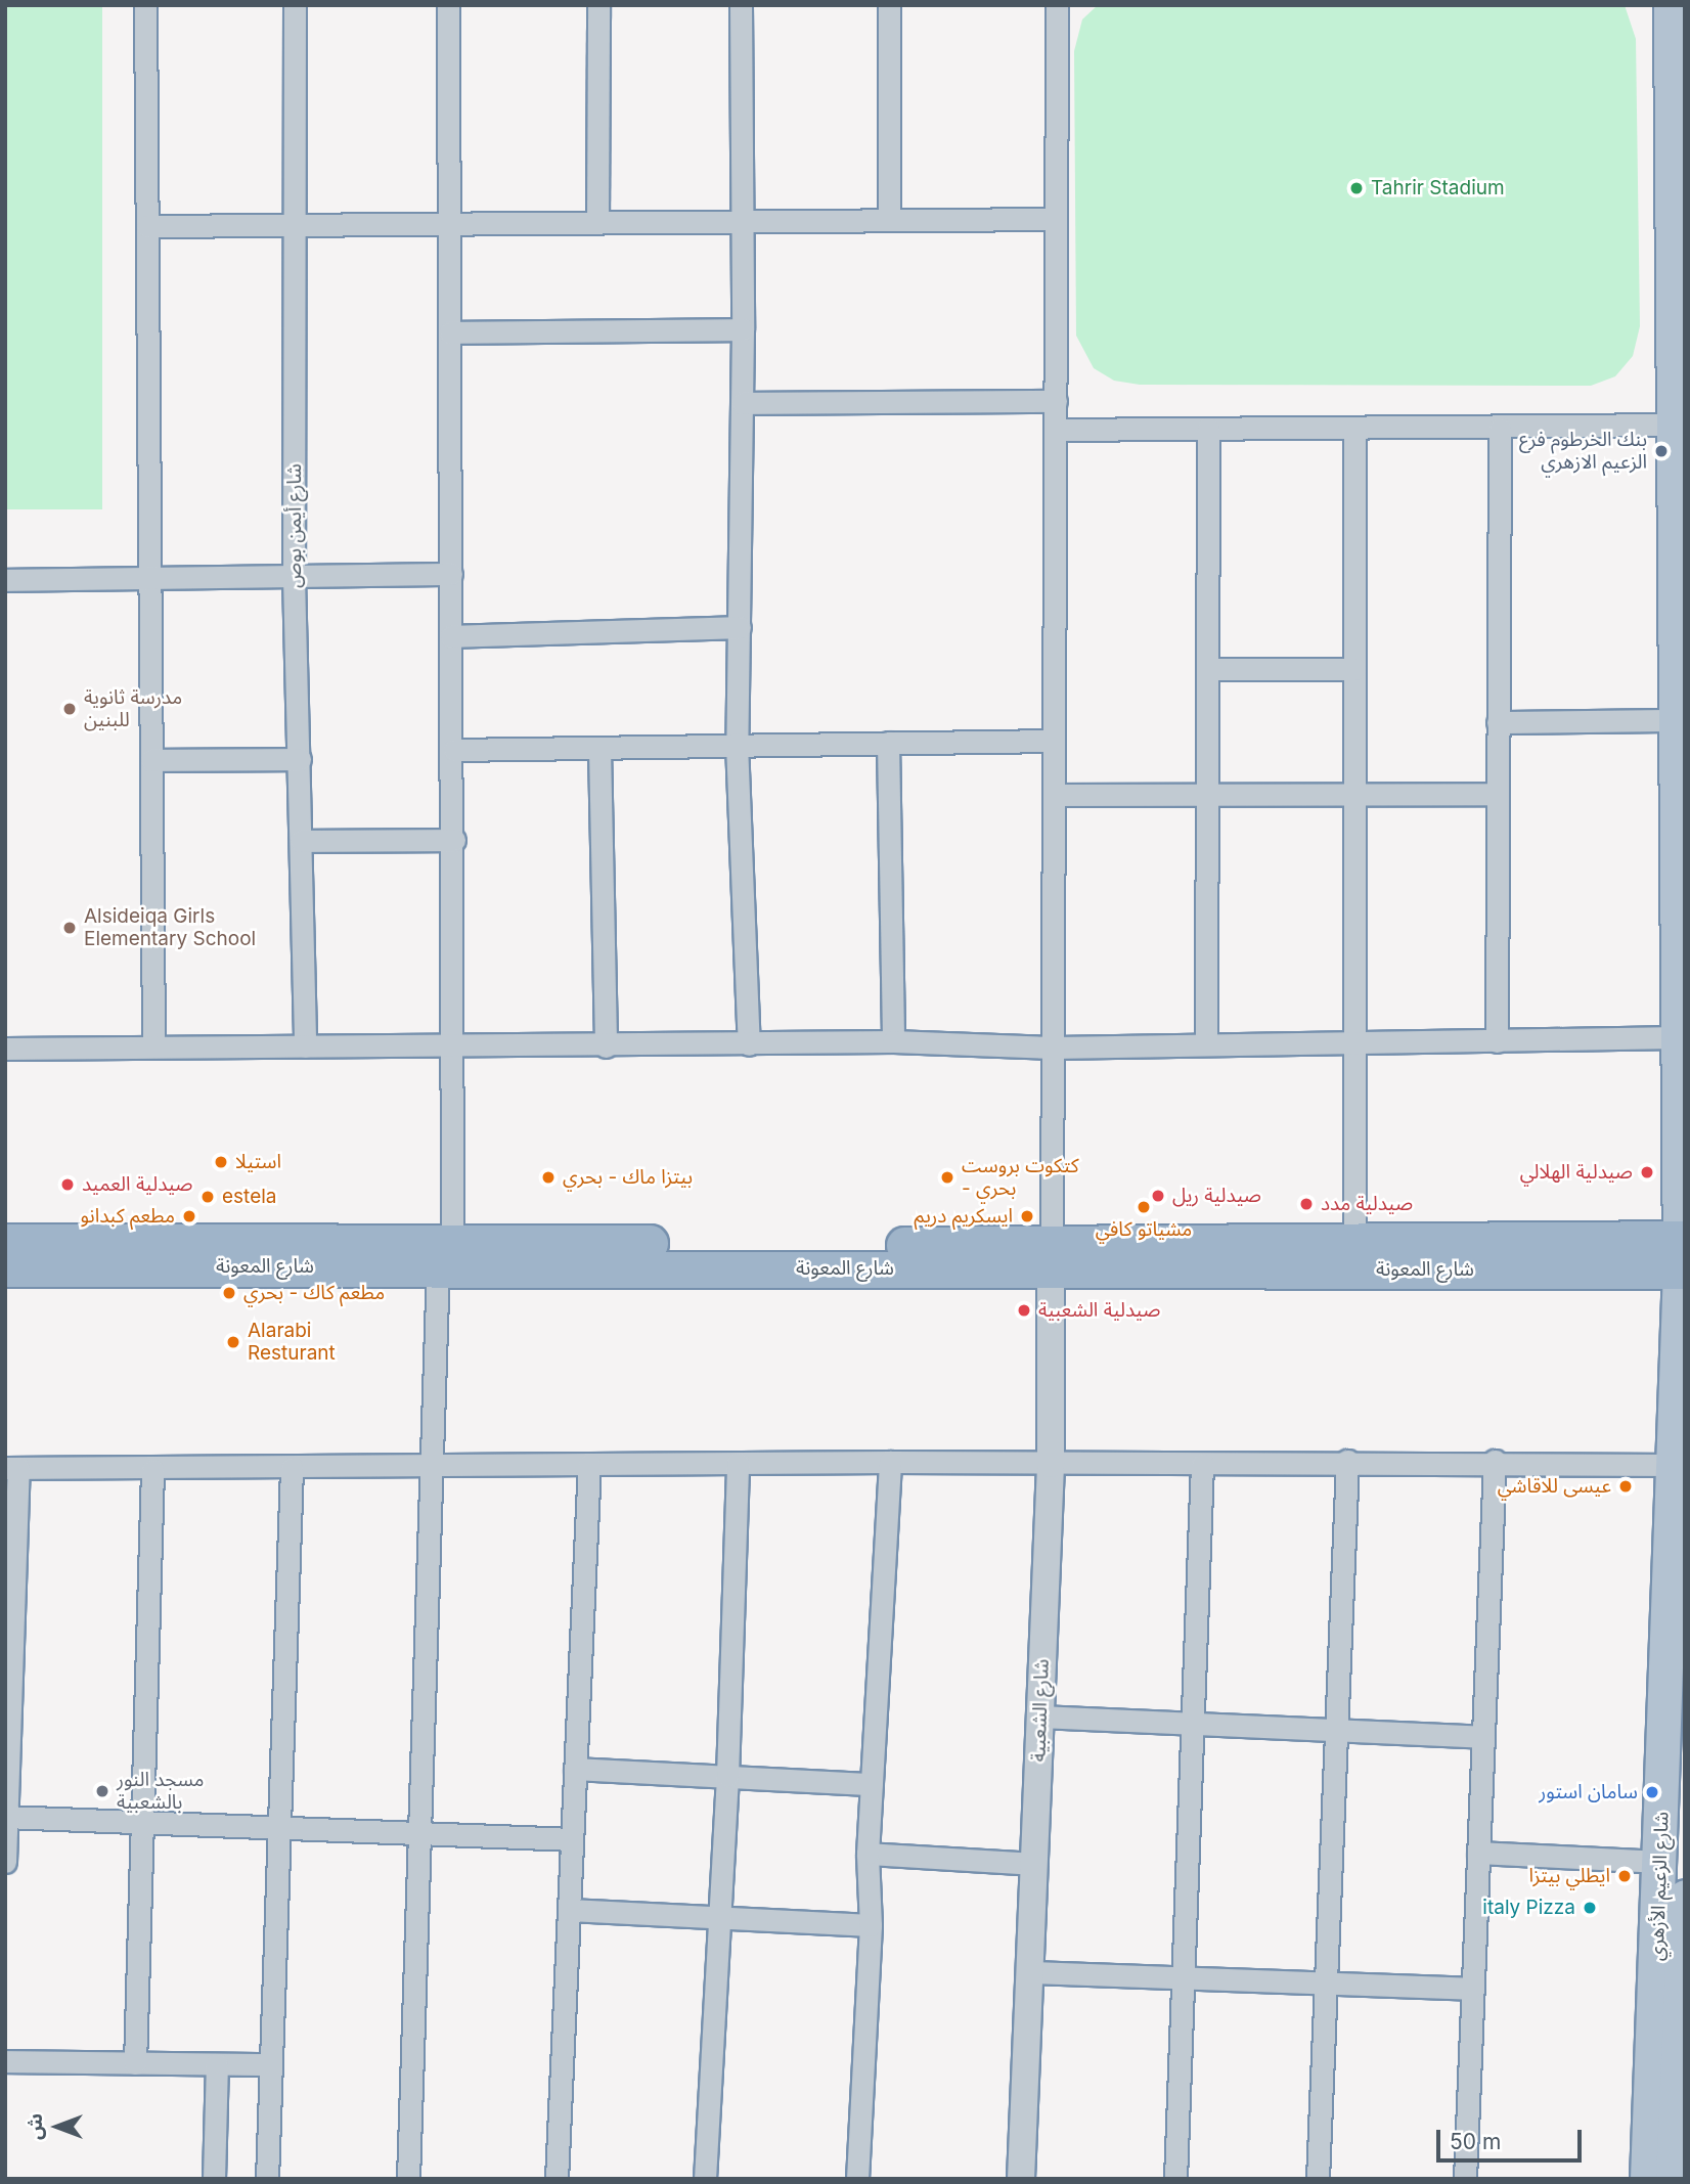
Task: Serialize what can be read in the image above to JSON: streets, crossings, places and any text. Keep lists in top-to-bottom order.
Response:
{
  "streets": {
    "highway": ["شارع المعونة"],
    "main road": ["شارع الزعيم الأزهري"],
    "street": ["شارع أيمن بوص", "شارع الشعبية"]
  },
  "crossings": [
    ["شارع المعونة", "شارع الشعبية"],
    ["شارع المعونة", "شارع الزعيم الأزهري"]
  ],
  "places": [
    "Tahrir Stadium",
    "بنك الخرطوم فرع الزعيم الازهري",
    "مدرسة ثانوية للبنين",
    "Alsideiqa Girls Elementary School",
    "استيلا",
    "صيدلية الهلالي",
    "بيتزا ماك - بحري",
    "كتكوت بروست - بحري",
    "صيدلية العميد",
    "صيدلية ريل",
    "estela",
    "صيدلية مدد",
    "مشياتو كافي",
    "مطعم كبدانو",
    "ايسكريم دريم",
    "مطعم كاك - بحري",
    "صيدلية الشعبية",
    "Alarabi Resturant",
    "عيسى للاقاشي",
    "مسجد النور بالشعبية",
    "سامان استور",
    "ايطلي بيتزا",
    "italy Pizza"
  ],
  "scale_bar": "50 m",
  "north": "left"
}
